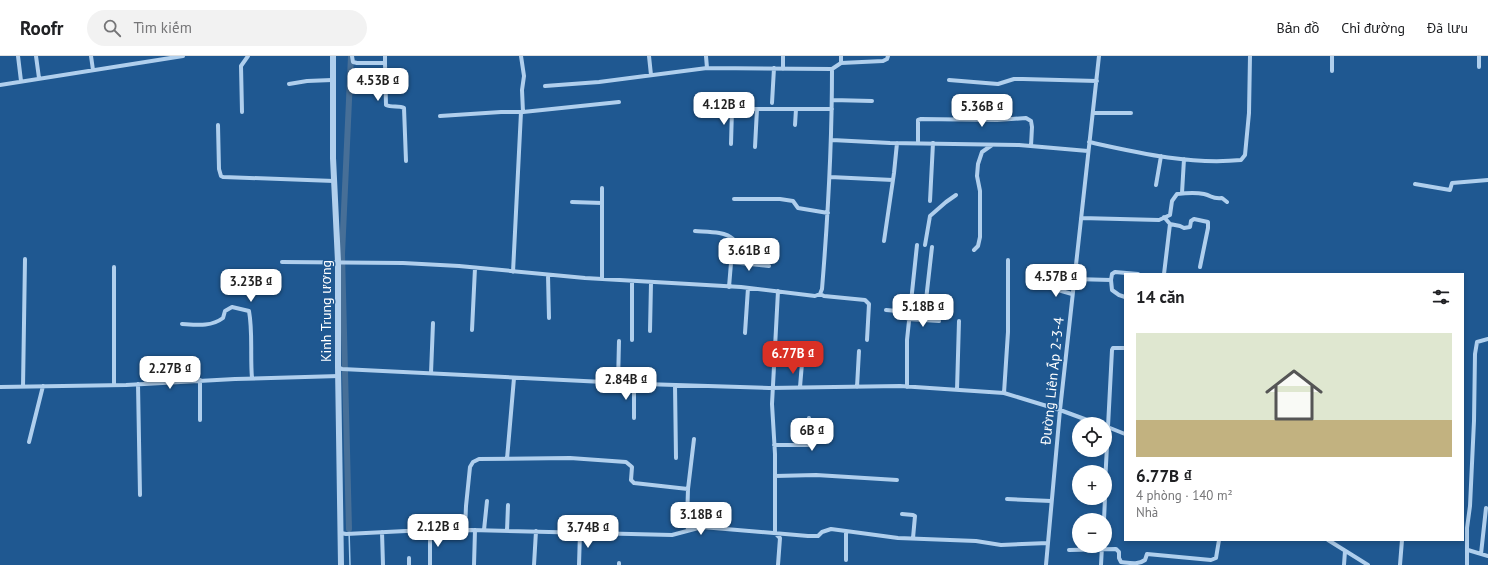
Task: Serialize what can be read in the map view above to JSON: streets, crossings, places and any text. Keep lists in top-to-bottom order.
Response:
{
  "streets": {
    "street": ["Kinh Trung ương", "Đường Liên Ấp 2-3-4"]
  },
  "page": {
    "header": "Roofr",
    "search": "Tìm kiếm",
    "nav": ["Bản đồ", "Chỉ đường", "Đã lưu"],
    "price": [
      "4.53B ₫",
      "4.12B ₫",
      "5.36B ₫",
      "3.61B ₫",
      "4.57B ₫",
      "3.23B ₫",
      "5.18B ₫",
      "6.77B ₫",
      "2.27B ₫",
      "2.84B ₫",
      "6B ₫",
      "3.18B ₫",
      "2.12B ₫",
      "3.74B ₫"
    ],
    "heading": "14 căn",
    "list": [
      {
        "name": "6.77B ₫",
        "note": "4 phòng · 140 m² · Nhà"
      }
    ],
    "map_buttons": ["+", "−"]
  }
}
